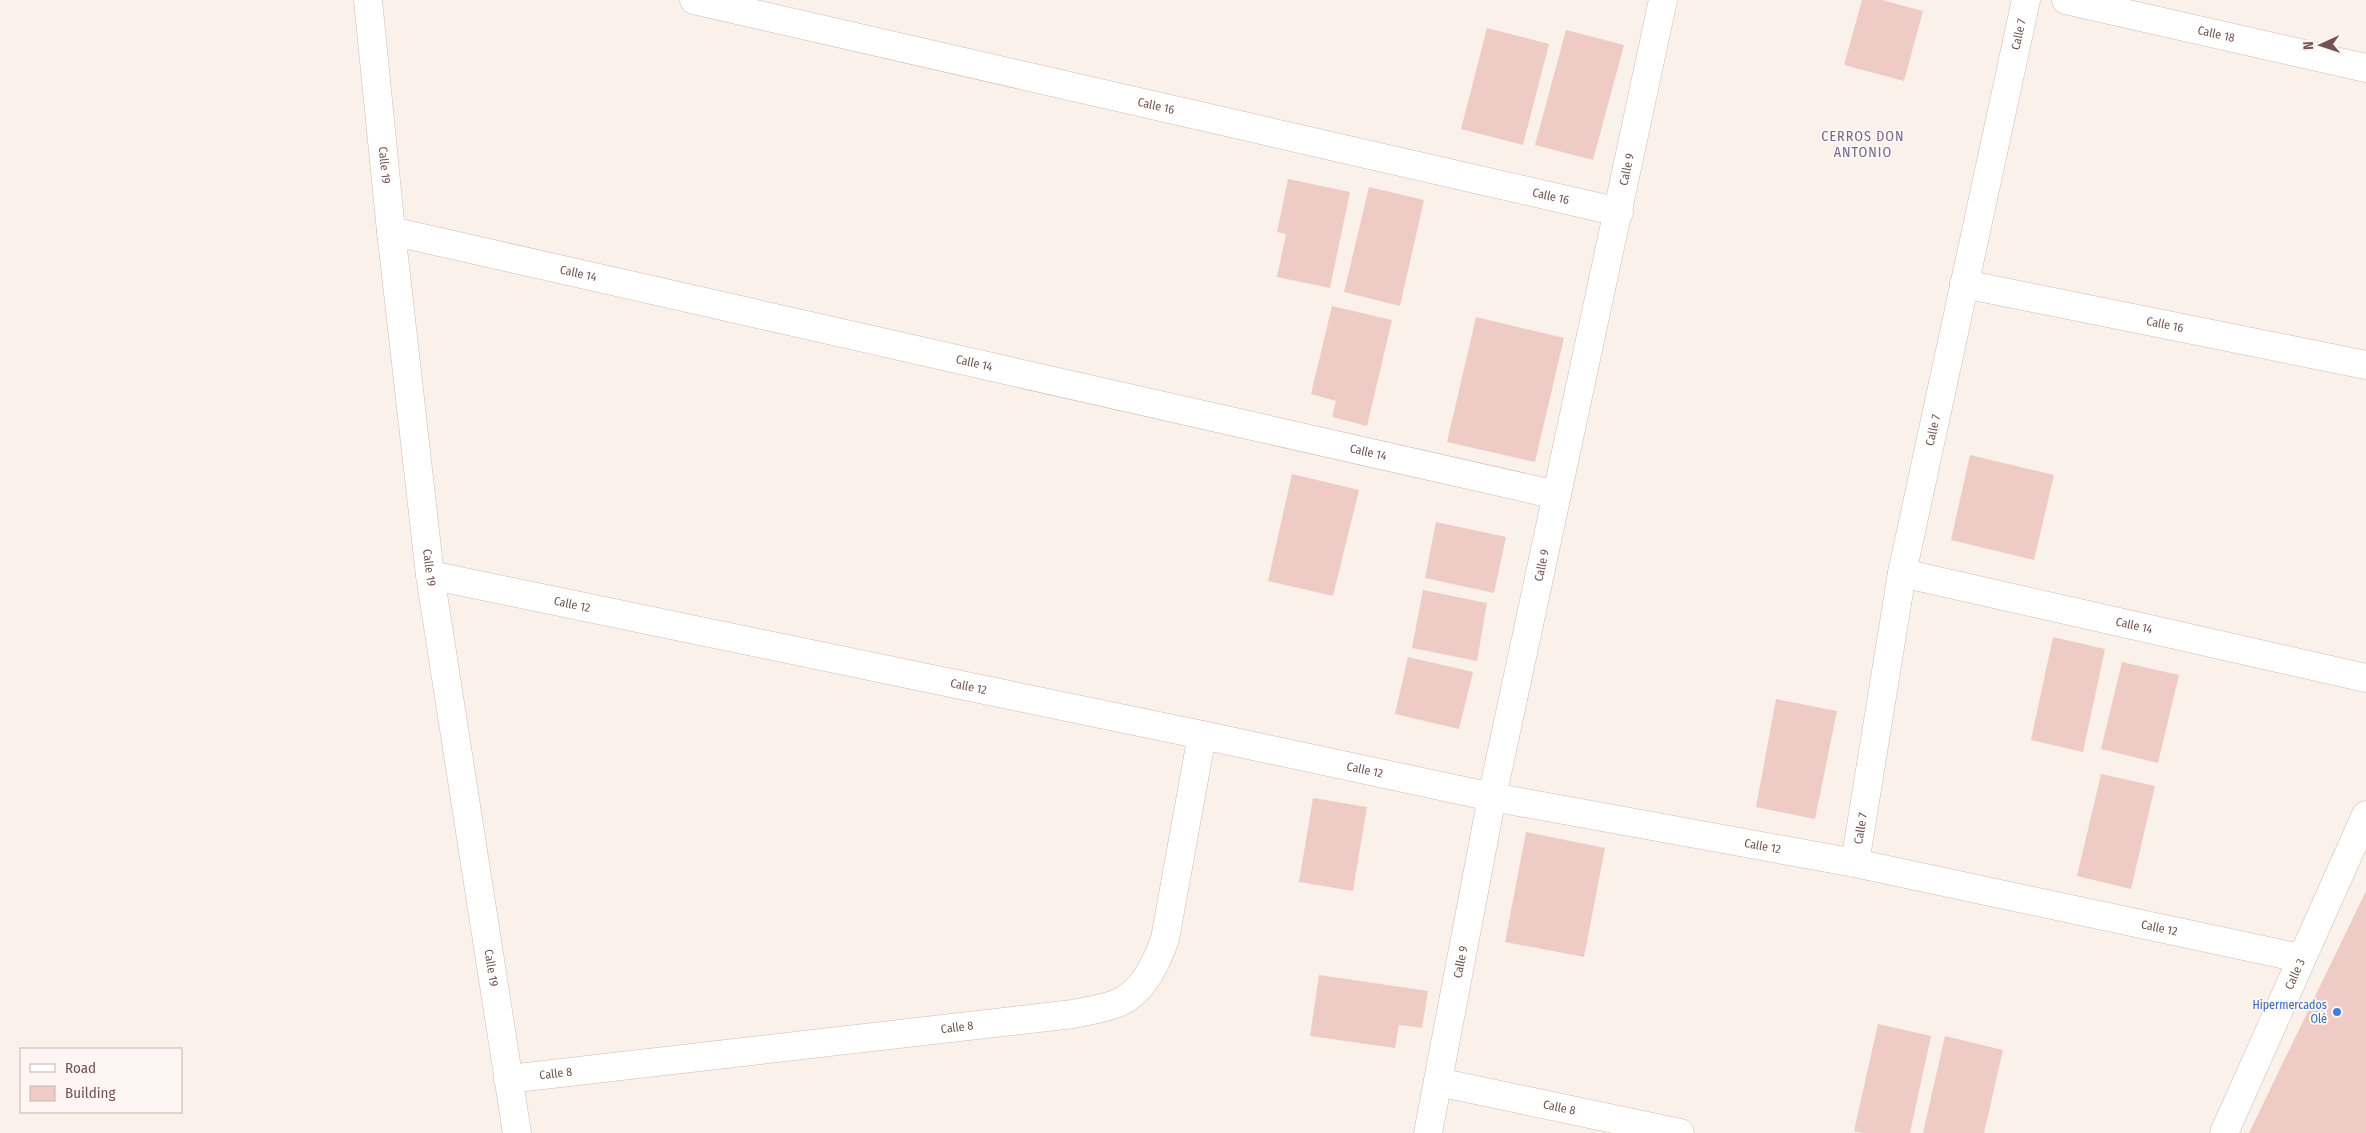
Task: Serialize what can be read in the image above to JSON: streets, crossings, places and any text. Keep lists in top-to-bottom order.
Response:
{
  "streets": {
    "street": [
      "Calle 7",
      "Calle 18",
      "Calle 16",
      "Calle 19",
      "Calle 9",
      "Calle 14",
      "Calle 12",
      "Calle 3",
      "Calle 8"
    ]
  },
  "crossings": [
    ["Calle 7", "Calle 16"],
    ["Calle 7", "Calle 14"],
    ["Calle 7", "Calle 12"],
    ["Calle 16", "Calle 9"],
    ["Calle 19", "Calle 14"],
    ["Calle 19", "Calle 12"],
    ["Calle 19", "Calle 8"],
    ["Calle 9", "Calle 14"],
    ["Calle 9", "Calle 12"],
    ["Calle 9", "Calle 8"],
    ["Calle 12", "Calle 3"],
    ["Calle 12", "Calle 8"]
  ],
  "districts": ["CERROS DON ANTONIO"],
  "places": ["Hipermercados Olé"],
  "legend": ["Road", "Building"],
  "north": "left"
}
